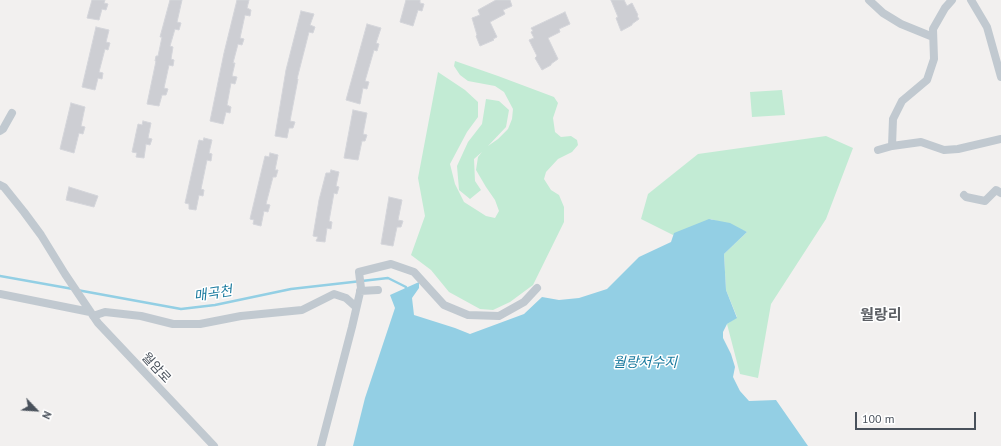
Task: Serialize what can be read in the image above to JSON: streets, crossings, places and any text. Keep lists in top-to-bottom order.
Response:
{
  "streets": {
    "street": ["월암로"]
  },
  "districts": ["월랑리"],
  "water": ["매곡천", "월랑저수지"],
  "scale_bar": "100 m",
  "north": "bottom right"
}
